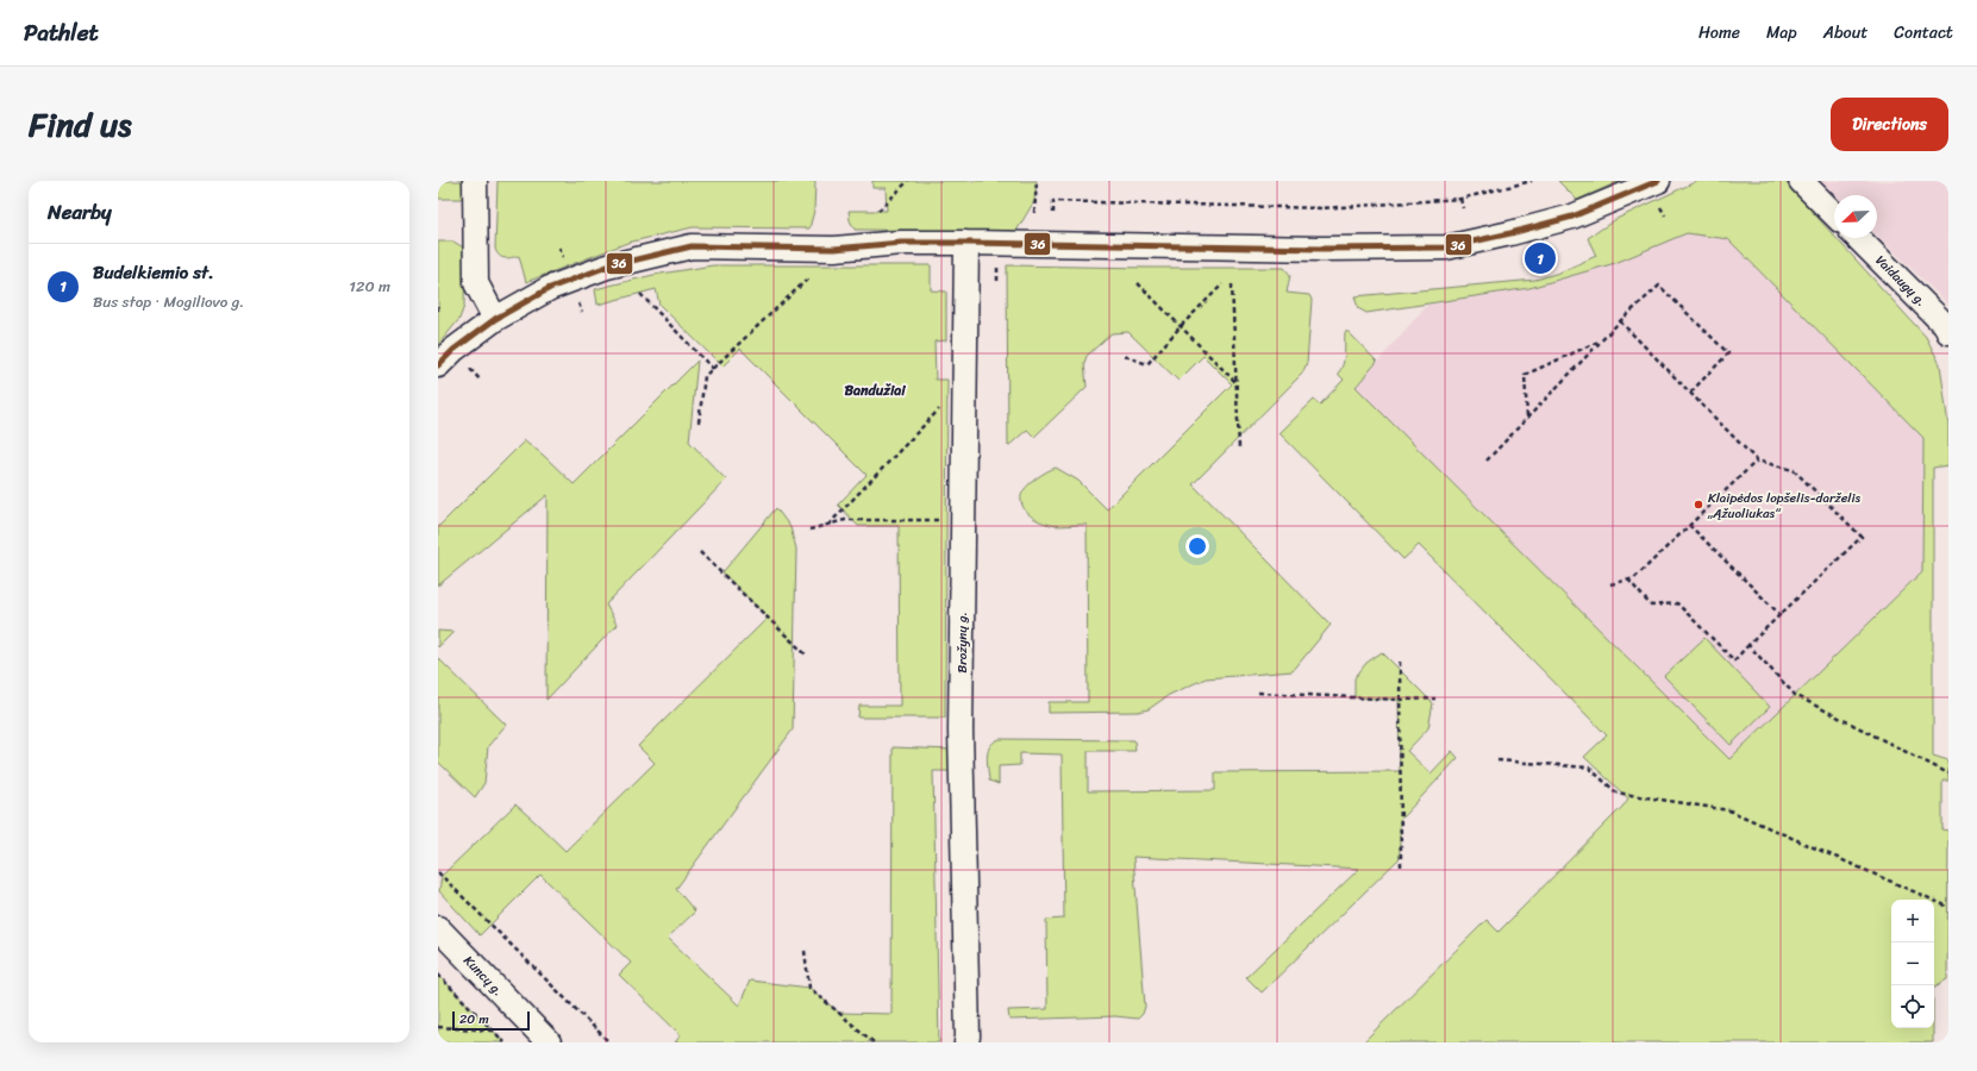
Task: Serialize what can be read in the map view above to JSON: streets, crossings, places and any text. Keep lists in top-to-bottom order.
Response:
{
  "streets": {
    "street": ["Vaidaugų g.", "Brožynų g.", "Kuncų g."]
  },
  "districts": ["Bandužiai"],
  "places": ["Klaipėdos lopšelis-darželis „Ąžuoliukas“"],
  "lines": ["transit line 36"],
  "scale_bar": "20 m",
  "north": "bottom left",
  "page": {
    "header": "Pathlet",
    "nav": [
      "Home",
      "Map",
      "About",
      "Contact"
    ],
    "title": "Find us",
    "buttons": "Directions",
    "heading": "Nearby",
    "pins": "1",
    "list": [
      {
        "mark": "1",
        "name": "Budelkiemio st.",
        "note": "Bus stop · Mogiliovo g.",
        "value": "120 m"
      }
    ],
    "map_buttons": ["+", "−"],
    "scale": "20 m"
  }
}
